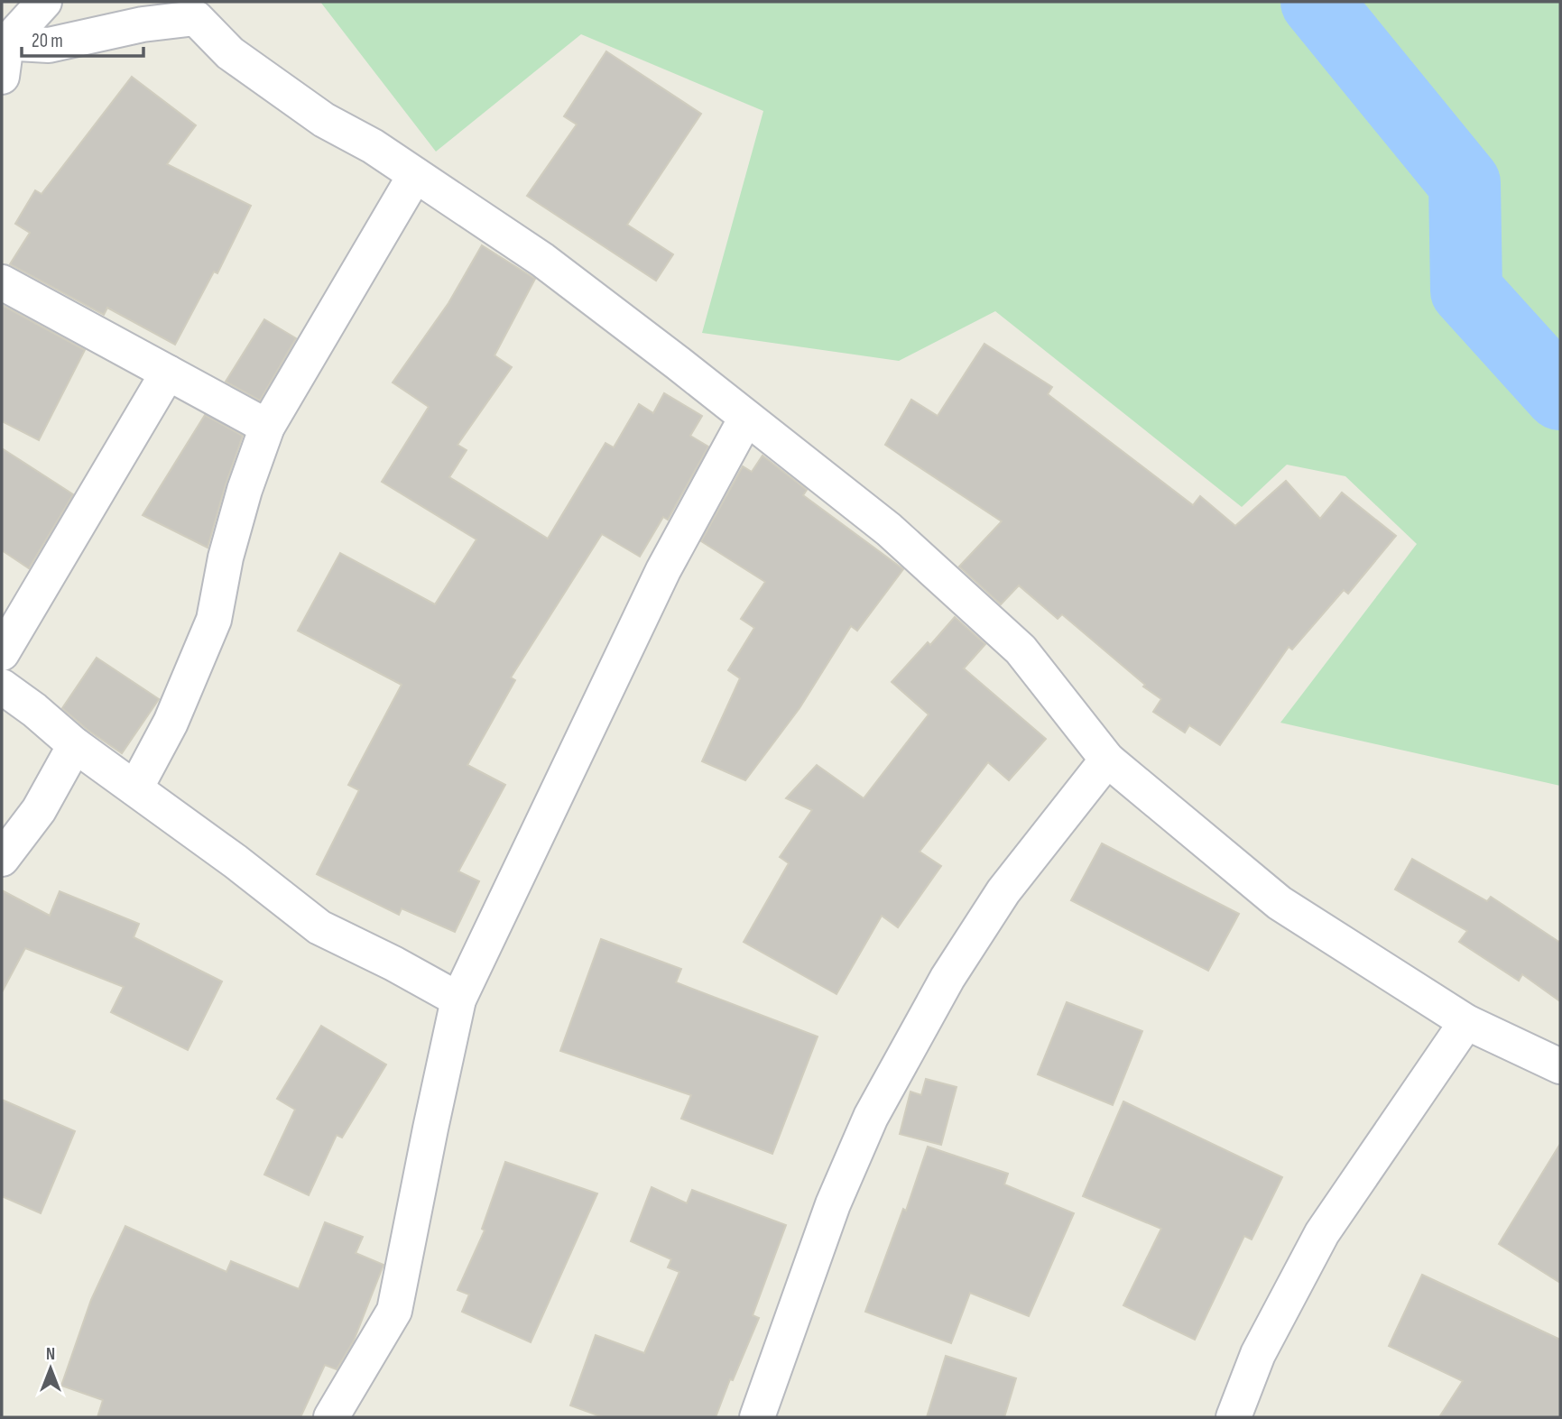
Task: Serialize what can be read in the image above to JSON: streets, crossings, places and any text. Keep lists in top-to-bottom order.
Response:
{
  "scale_bar": "20 m",
  "north": "top"
}
